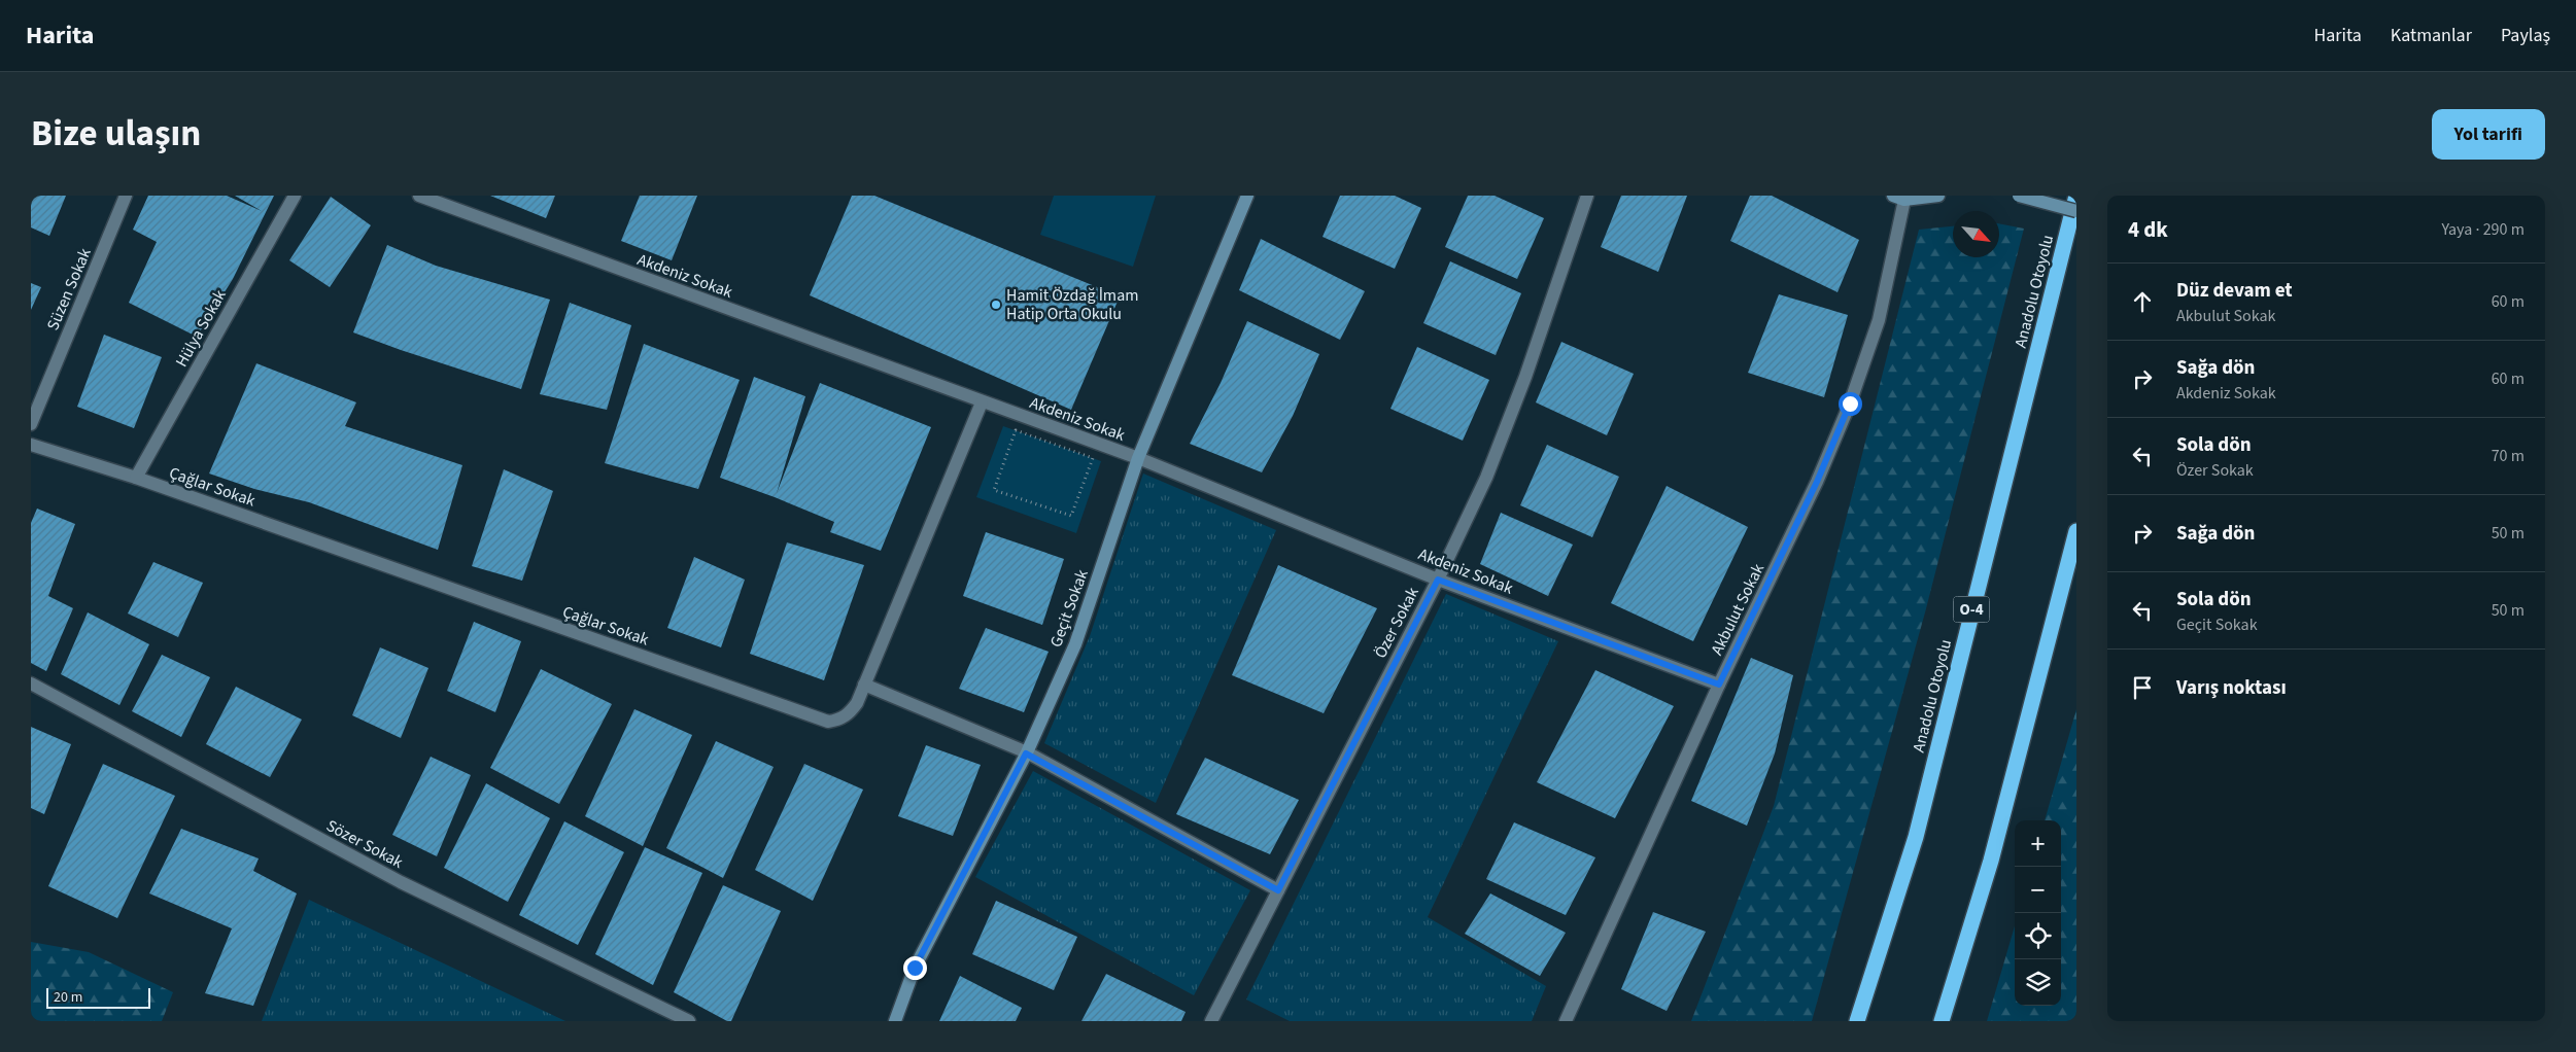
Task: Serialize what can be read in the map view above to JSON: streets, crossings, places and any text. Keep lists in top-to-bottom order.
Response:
{
  "streets": {
    "highway": ["Anadolu Otoyolu", "O-4"],
    "street": [
      "Akdeniz Sokak",
      "Süzen Sokak",
      "Hülya Sokak",
      "Çağlar Sokak",
      "Geçit Sokak",
      "Akbulut Sokak",
      "Özer Sokak",
      "Sözer Sokak"
    ]
  },
  "crossings": [
    ["Akdeniz Sokak", "Çağlar Sokak"],
    ["Akdeniz Sokak", "Geçit Sokak"],
    ["Akdeniz Sokak", "Akbulut Sokak"],
    ["Akdeniz Sokak", "Özer Sokak"],
    ["Hülya Sokak", "Çağlar Sokak"]
  ],
  "places": ["Hamit Özdağ İmam Hatip Orta Okulu"],
  "scale_bar": "20 m",
  "north": "bottom right",
  "page": {
    "header": "Harita",
    "nav": ["Harita", "Katmanlar", "Paylaş"],
    "title": "Bize ulaşın",
    "buttons": "Yol tarifi",
    "heading": ["4 dk", "Yaya · 290 m"],
    "list": [
      ["Düz devam et", "Akbulut Sokak", "60 m"],
      ["Sağa dön", "Akdeniz Sokak", "60 m"],
      ["Sola dön", "Özer Sokak", "70 m"],
      ["Sağa dön", "50 m"],
      ["Sola dön", "Geçit Sokak", "50 m"],
      "Varış noktası"
    ],
    "map_buttons": ["+", "−"],
    "scale": "20 m"
  }
}
